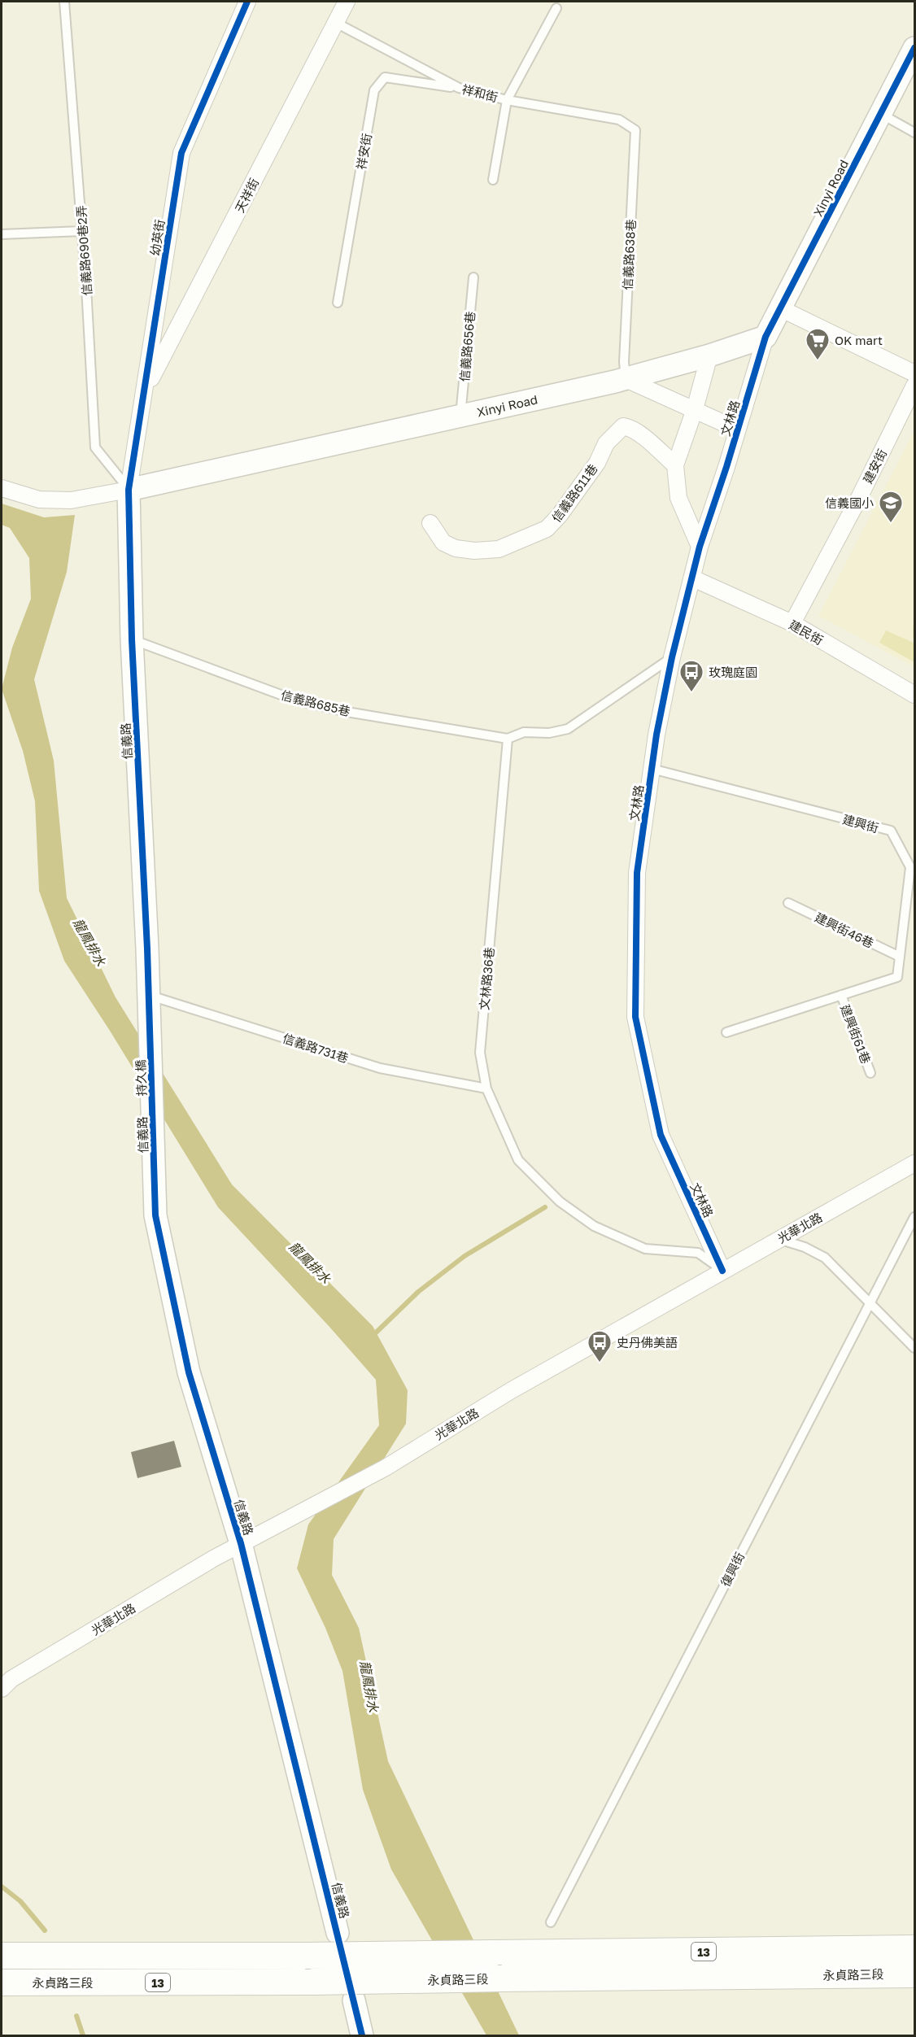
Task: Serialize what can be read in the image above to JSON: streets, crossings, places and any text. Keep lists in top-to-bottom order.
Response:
{
  "streets": {
    "main road": ["13", "永貞路三段"],
    "street": [
      "Xinyi Road",
      "天祥街",
      "幼英街",
      "文林路",
      "建安街",
      "信義路611巷",
      "建民街",
      "信義路",
      "持久橋",
      "光華北路"
    ],
    "lane": [
      "祥和街",
      "祥安街",
      "信義路690巷2弄",
      "信義路638巷",
      "信義路656巷",
      "信義路685巷",
      "建興街",
      "建興街46巷",
      "文林路36巷",
      "建興街61巷",
      "信義路731巷",
      "復興街"
    ]
  },
  "crossings": [
    ["祥和街", "祥安街"],
    ["祥和街", "天祥街"],
    ["祥和街", "信義路638巷"],
    ["Xinyi Road", "幼英街"],
    ["Xinyi Road", "信義路690巷2弄"],
    ["Xinyi Road", "信義路638巷"],
    ["Xinyi Road", "信義路656巷"],
    ["Xinyi Road", "文林路"],
    ["Xinyi Road", "信義路"],
    ["天祥街", "幼英街"],
    ["幼英街", "信義路690巷2弄"],
    ["幼英街", "信義路"],
    ["信義路690巷2弄", "信義路"],
    ["文林路", "建民街"],
    ["文林路", "建興街"],
    ["文林路", "文林路36巷"],
    ["文林路", "光華北路"],
    ["建安街", "建民街"],
    ["信義路685巷", "信義路"],
    ["信義路685巷", "文林路36巷"],
    ["信義路", "信義路731巷"],
    ["信義路", "持久橋"],
    ["信義路", "光華北路"],
    ["建興街", "建興街46巷"],
    ["建興街", "建興街61巷"],
    ["文林路36巷", "信義路731巷"],
    ["文林路36巷", "光華北路"]
  ],
  "water": ["龍鳳排水"],
  "places": {
    "supermarket": ["OK mart"],
    "school or university": ["信義國小"],
    "bus stop": ["玫瑰庭園", "史丹佛美語"]
  }
}
